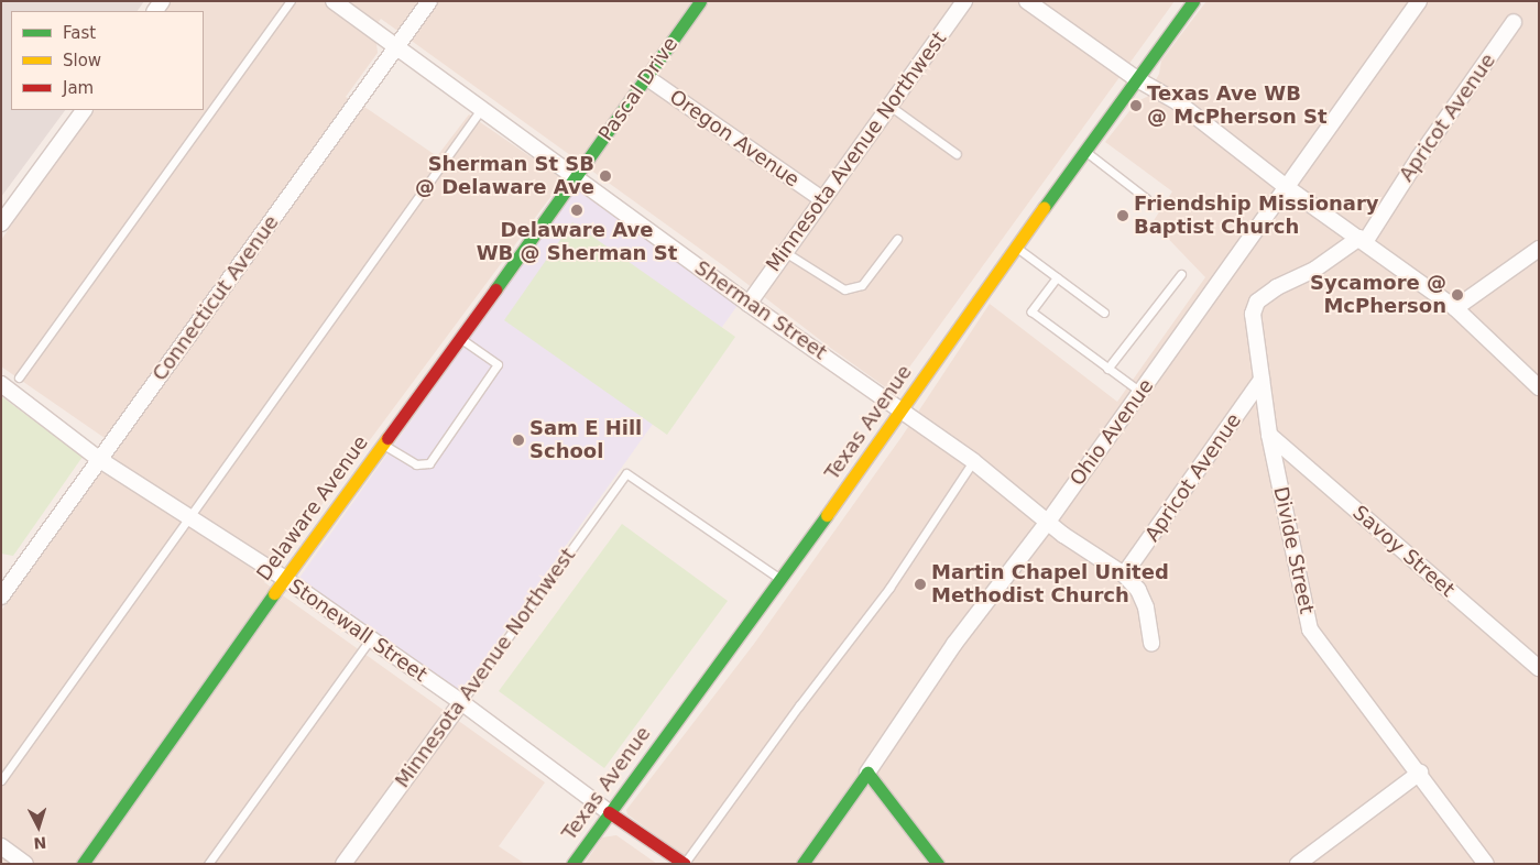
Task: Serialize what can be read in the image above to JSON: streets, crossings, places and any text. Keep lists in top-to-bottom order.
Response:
{
  "streets": {
    "street": [
      "Pascal Drive",
      "Apricot Avenue",
      "Oregon Avenue",
      "Minnesota Avenue Northwest",
      "Connecticut Avenue",
      "Sherman Street",
      "Texas Avenue",
      "Ohio Avenue",
      "Delaware Avenue",
      "Divide Street",
      "Savoy Street",
      "Stonewall Street"
    ]
  },
  "crossings": [
    ["Pascal Drive", "Oregon Avenue"],
    ["Pascal Drive", "Sherman Street"],
    ["Pascal Drive", "Delaware Avenue"],
    ["Apricot Avenue", "Sherman Street"],
    ["Apricot Avenue", "Divide Street"],
    ["Oregon Avenue", "Minnesota Avenue Northwest"],
    ["Minnesota Avenue Northwest", "Sherman Street"],
    ["Minnesota Avenue Northwest", "Texas Avenue"],
    ["Minnesota Avenue Northwest", "Stonewall Street"],
    ["Connecticut Avenue", "Sherman Street"],
    ["Connecticut Avenue", "Stonewall Street"],
    ["Sherman Street", "Texas Avenue"],
    ["Sherman Street", "Ohio Avenue"],
    ["Sherman Street", "Delaware Avenue"],
    ["Texas Avenue", "Stonewall Street"],
    ["Delaware Avenue", "Stonewall Street"],
    ["Divide Street", "Savoy Street"]
  ],
  "places": [
    "Texas Ave WB @ McPherson St",
    "Sherman St SB @ Delaware Ave",
    "Delaware Ave WB @ Sherman St",
    "Friendship Missionary Baptist Church",
    "Sycamore @ McPherson",
    "Sam E Hill School",
    "Martin Chapel United Methodist Church"
  ],
  "legend": ["Fast", "Slow", "Jam"],
  "north": "bottom"
}
